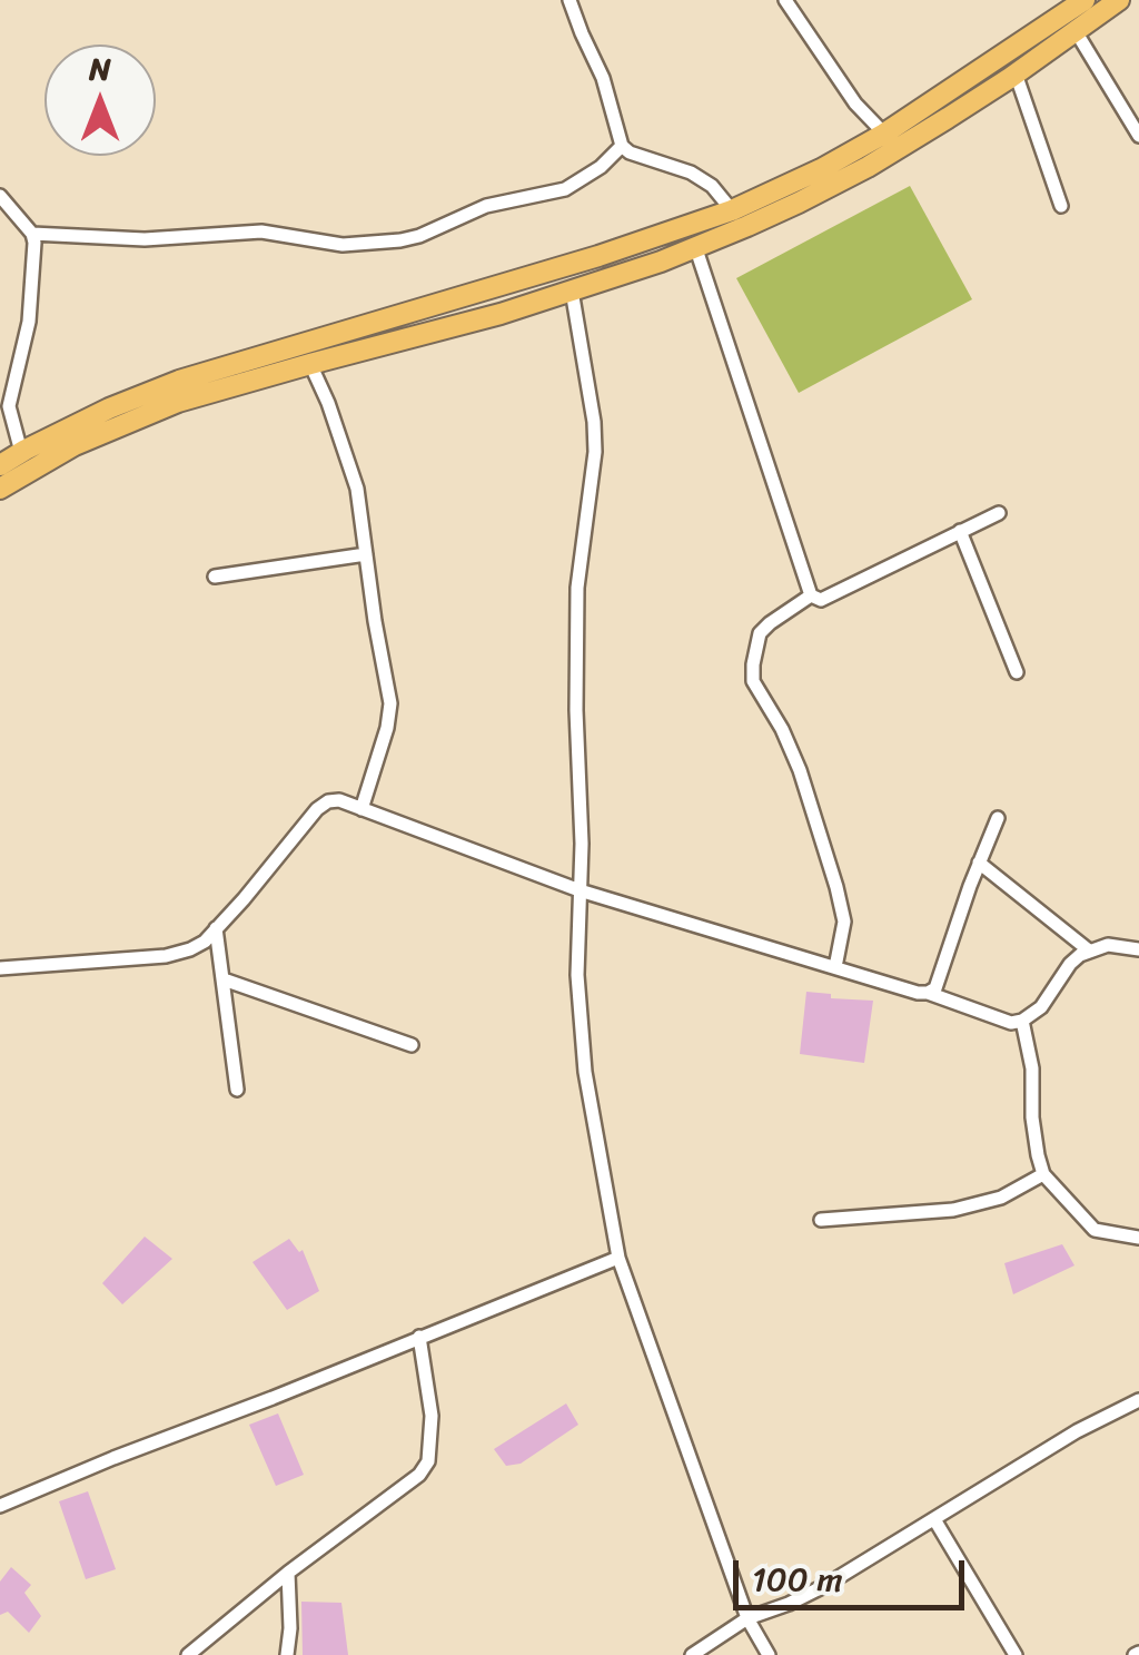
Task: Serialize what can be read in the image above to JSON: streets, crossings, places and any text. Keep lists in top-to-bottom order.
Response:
{
  "scale_bar": "100 m",
  "north": "top"
}
